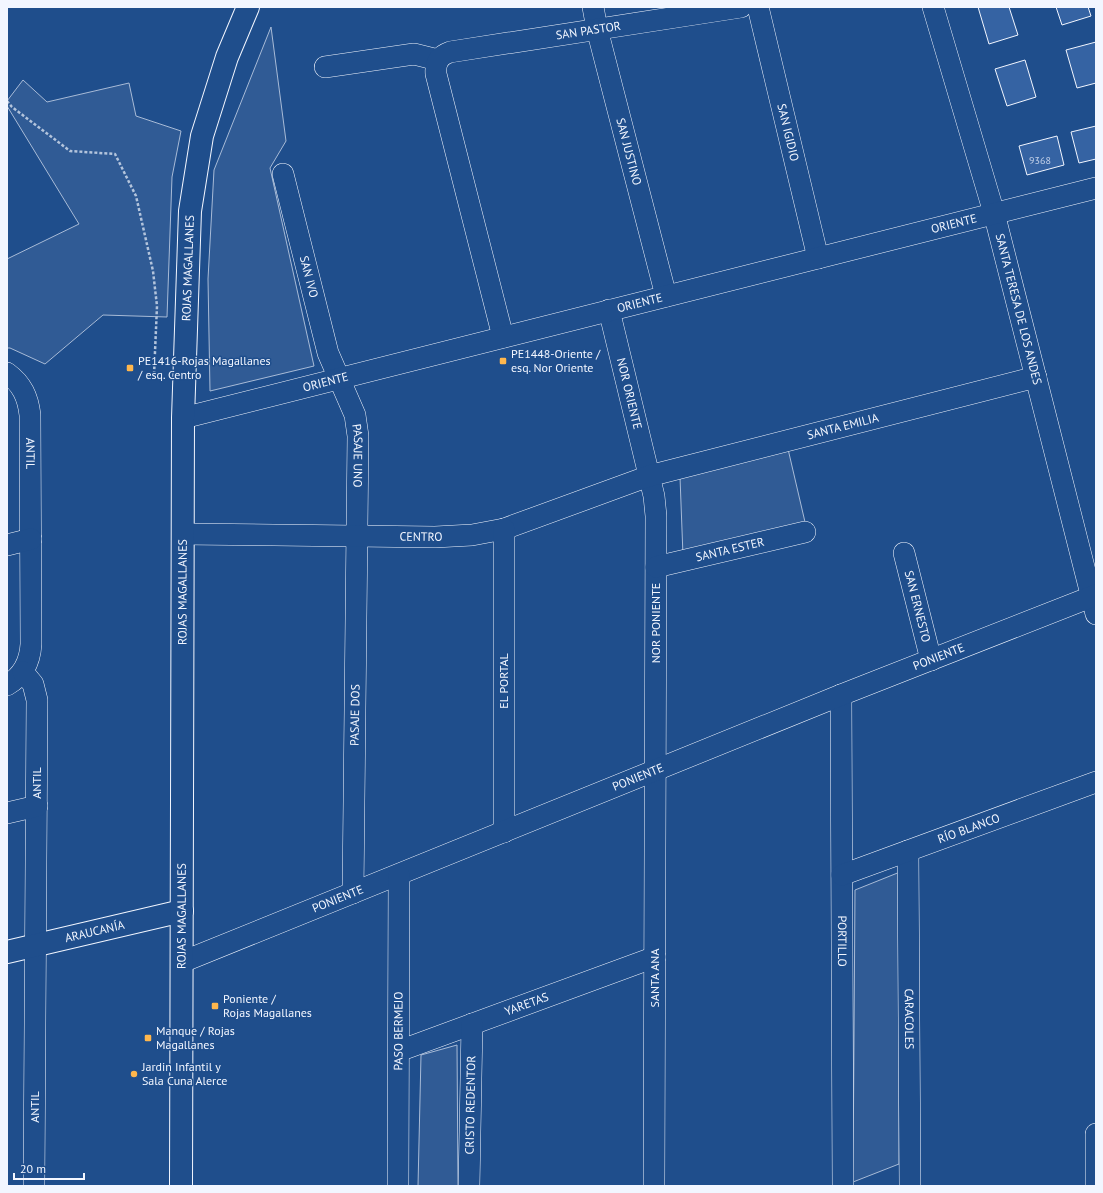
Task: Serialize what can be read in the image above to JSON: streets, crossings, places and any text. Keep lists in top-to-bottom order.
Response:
{
  "streets": {
    "street": [
      "SAN PASTOR",
      "SAN IGIDIO",
      "SAN JUSTINO",
      "ORIENTE",
      "ROJAS MAGALLANES",
      "SAN IVO",
      "SANTA TERESA DE LOS ANDES",
      "NOR ORIENTE",
      "SANTA EMILIA",
      "ANTIL",
      "PASAJE UNO",
      "CENTRO",
      "SANTA ESTER",
      "SAN ERNESTO",
      "NOR PONIENTE",
      "PONIENTE",
      "EL PORTAL",
      "PASAJE DOS",
      "RÍO BLANCO",
      "ARAUCANÍA",
      "PORTILLO",
      "SANTA ANA",
      "YARETAS",
      "CARACOLES",
      "PASO BERMEJO",
      "CRISTO REDENTOR"
    ]
  },
  "crossings": [
    ["SAN PASTOR", "SAN JUSTINO"],
    ["SAN IGIDIO", "ORIENTE"],
    ["SAN JUSTINO", "ORIENTE"],
    ["ORIENTE", "ROJAS MAGALLANES"],
    ["ORIENTE", "SAN IVO"],
    ["ORIENTE", "SANTA TERESA DE LOS ANDES"],
    ["ORIENTE", "NOR ORIENTE"],
    ["ORIENTE", "PASAJE UNO"],
    ["ROJAS MAGALLANES", "CENTRO"],
    ["ROJAS MAGALLANES", "PONIENTE"],
    ["ROJAS MAGALLANES", "ARAUCANÍA"],
    ["SAN IVO", "PASAJE UNO"],
    ["SANTA TERESA DE LOS ANDES", "SANTA EMILIA"],
    ["SANTA TERESA DE LOS ANDES", "PONIENTE"],
    ["NOR ORIENTE", "SANTA EMILIA"],
    ["NOR ORIENTE", "CENTRO"],
    ["NOR ORIENTE", "NOR PONIENTE"],
    ["SANTA EMILIA", "CENTRO"],
    ["SANTA EMILIA", "NOR PONIENTE"],
    ["ANTIL", "ARAUCANÍA"],
    ["PASAJE UNO", "CENTRO"],
    ["PASAJE UNO", "PASAJE DOS"],
    ["CENTRO", "NOR PONIENTE"],
    ["CENTRO", "EL PORTAL"],
    ["CENTRO", "PASAJE DOS"],
    ["SANTA ESTER", "NOR PONIENTE"],
    ["SAN ERNESTO", "PONIENTE"],
    ["NOR PONIENTE", "PONIENTE"],
    ["NOR PONIENTE", "SANTA ANA"],
    ["PONIENTE", "EL PORTAL"],
    ["PONIENTE", "PASAJE DOS"],
    ["PONIENTE", "PORTILLO"],
    ["PONIENTE", "SANTA ANA"],
    ["PONIENTE", "PASO BERMEJO"],
    ["RÍO BLANCO", "PORTILLO"],
    ["RÍO BLANCO", "CARACOLES"],
    ["SANTA ANA", "YARETAS"],
    ["YARETAS", "PASO BERMEJO"],
    ["YARETAS", "CRISTO REDENTOR"]
  ],
  "places": {
    "transit": [
      "PE1448-Oriente / esq. Nor Oriente",
      "PE1416-Rojas Magallanes / esq. Centro",
      "Poniente / Rojas Magallanes",
      "Manque / Rojas Magallanes"
    ],
    "other": ["Jardin Infantil y Sala Cuna Alerce"]
  },
  "house_numbers": ["9368"],
  "scale_bar": "20 m"
}
